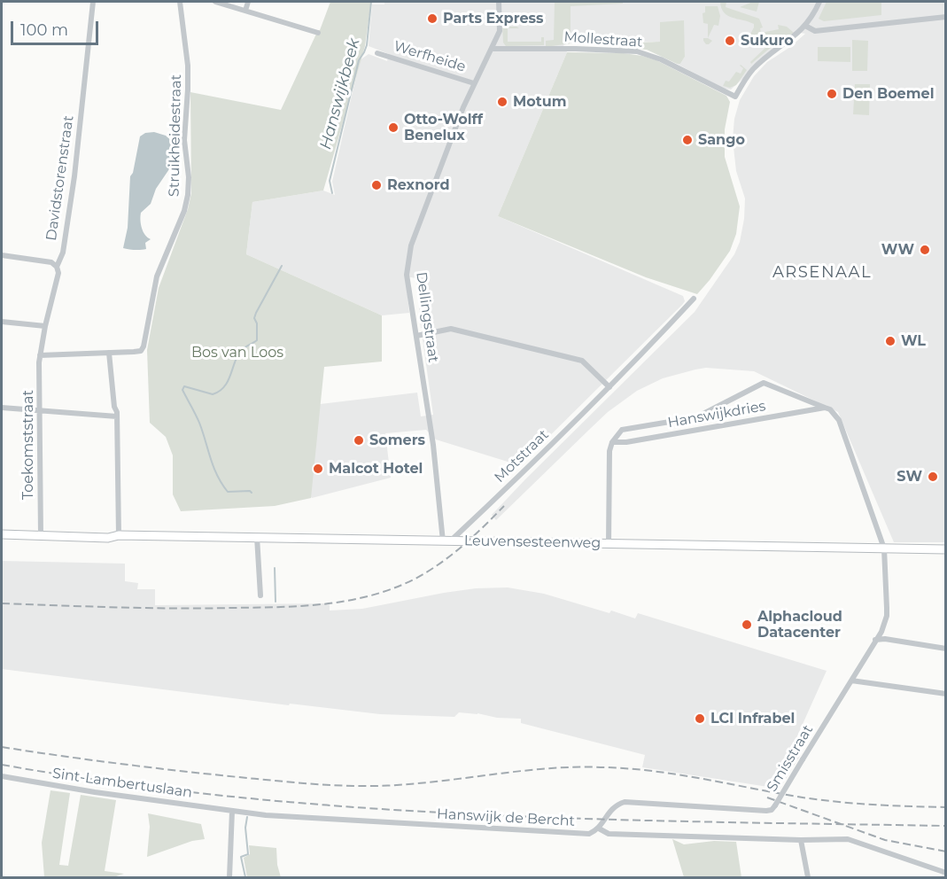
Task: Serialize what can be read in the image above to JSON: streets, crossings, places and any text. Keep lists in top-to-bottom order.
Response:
{
  "streets": {
    "main road": ["Leuvensesteenweg"],
    "street": [
      "Mollestraat",
      "Werfheide",
      "Struikheidestraat",
      "Davidstorenstraat",
      "Dellingstraat",
      "Hanswijkdries",
      "Toekomststraat",
      "Motstraat",
      "Smisstraat",
      "Sint-Lambertuslaan",
      "Hanswijk de Bercht"
    ]
  },
  "crossings": [
    ["Mollestraat", "Dellingstraat"],
    ["Werfheide", "Dellingstraat"],
    ["Davidstorenstraat", "Toekomststraat"],
    ["Dellingstraat", "Motstraat"],
    ["Dellingstraat", "Leuvensesteenweg"],
    ["Hanswijkdries", "Leuvensesteenweg"],
    ["Hanswijkdries", "Smisstraat"],
    ["Toekomststraat", "Leuvensesteenweg"],
    ["Motstraat", "Leuvensesteenweg"],
    ["Leuvensesteenweg", "Smisstraat"],
    ["Smisstraat", "Hanswijk de Bercht"],
    ["Sint-Lambertuslaan", "Hanswijk de Bercht"]
  ],
  "districts": ["ARSENAAL"],
  "water": ["Hanswijkbeek"],
  "parks": ["Bos van Loos"],
  "places": [
    "Parts Express",
    "Sukuro",
    "Den Boemel",
    "Motum",
    "Otto-Wolff Benelux",
    "Sango",
    "Rexnord",
    "WW",
    "WL",
    "Somers",
    "Malcot Hotel",
    "SW",
    "Alphacloud Datacenter",
    "LCI Infrabel"
  ],
  "scale_bar": "100 m"
}
